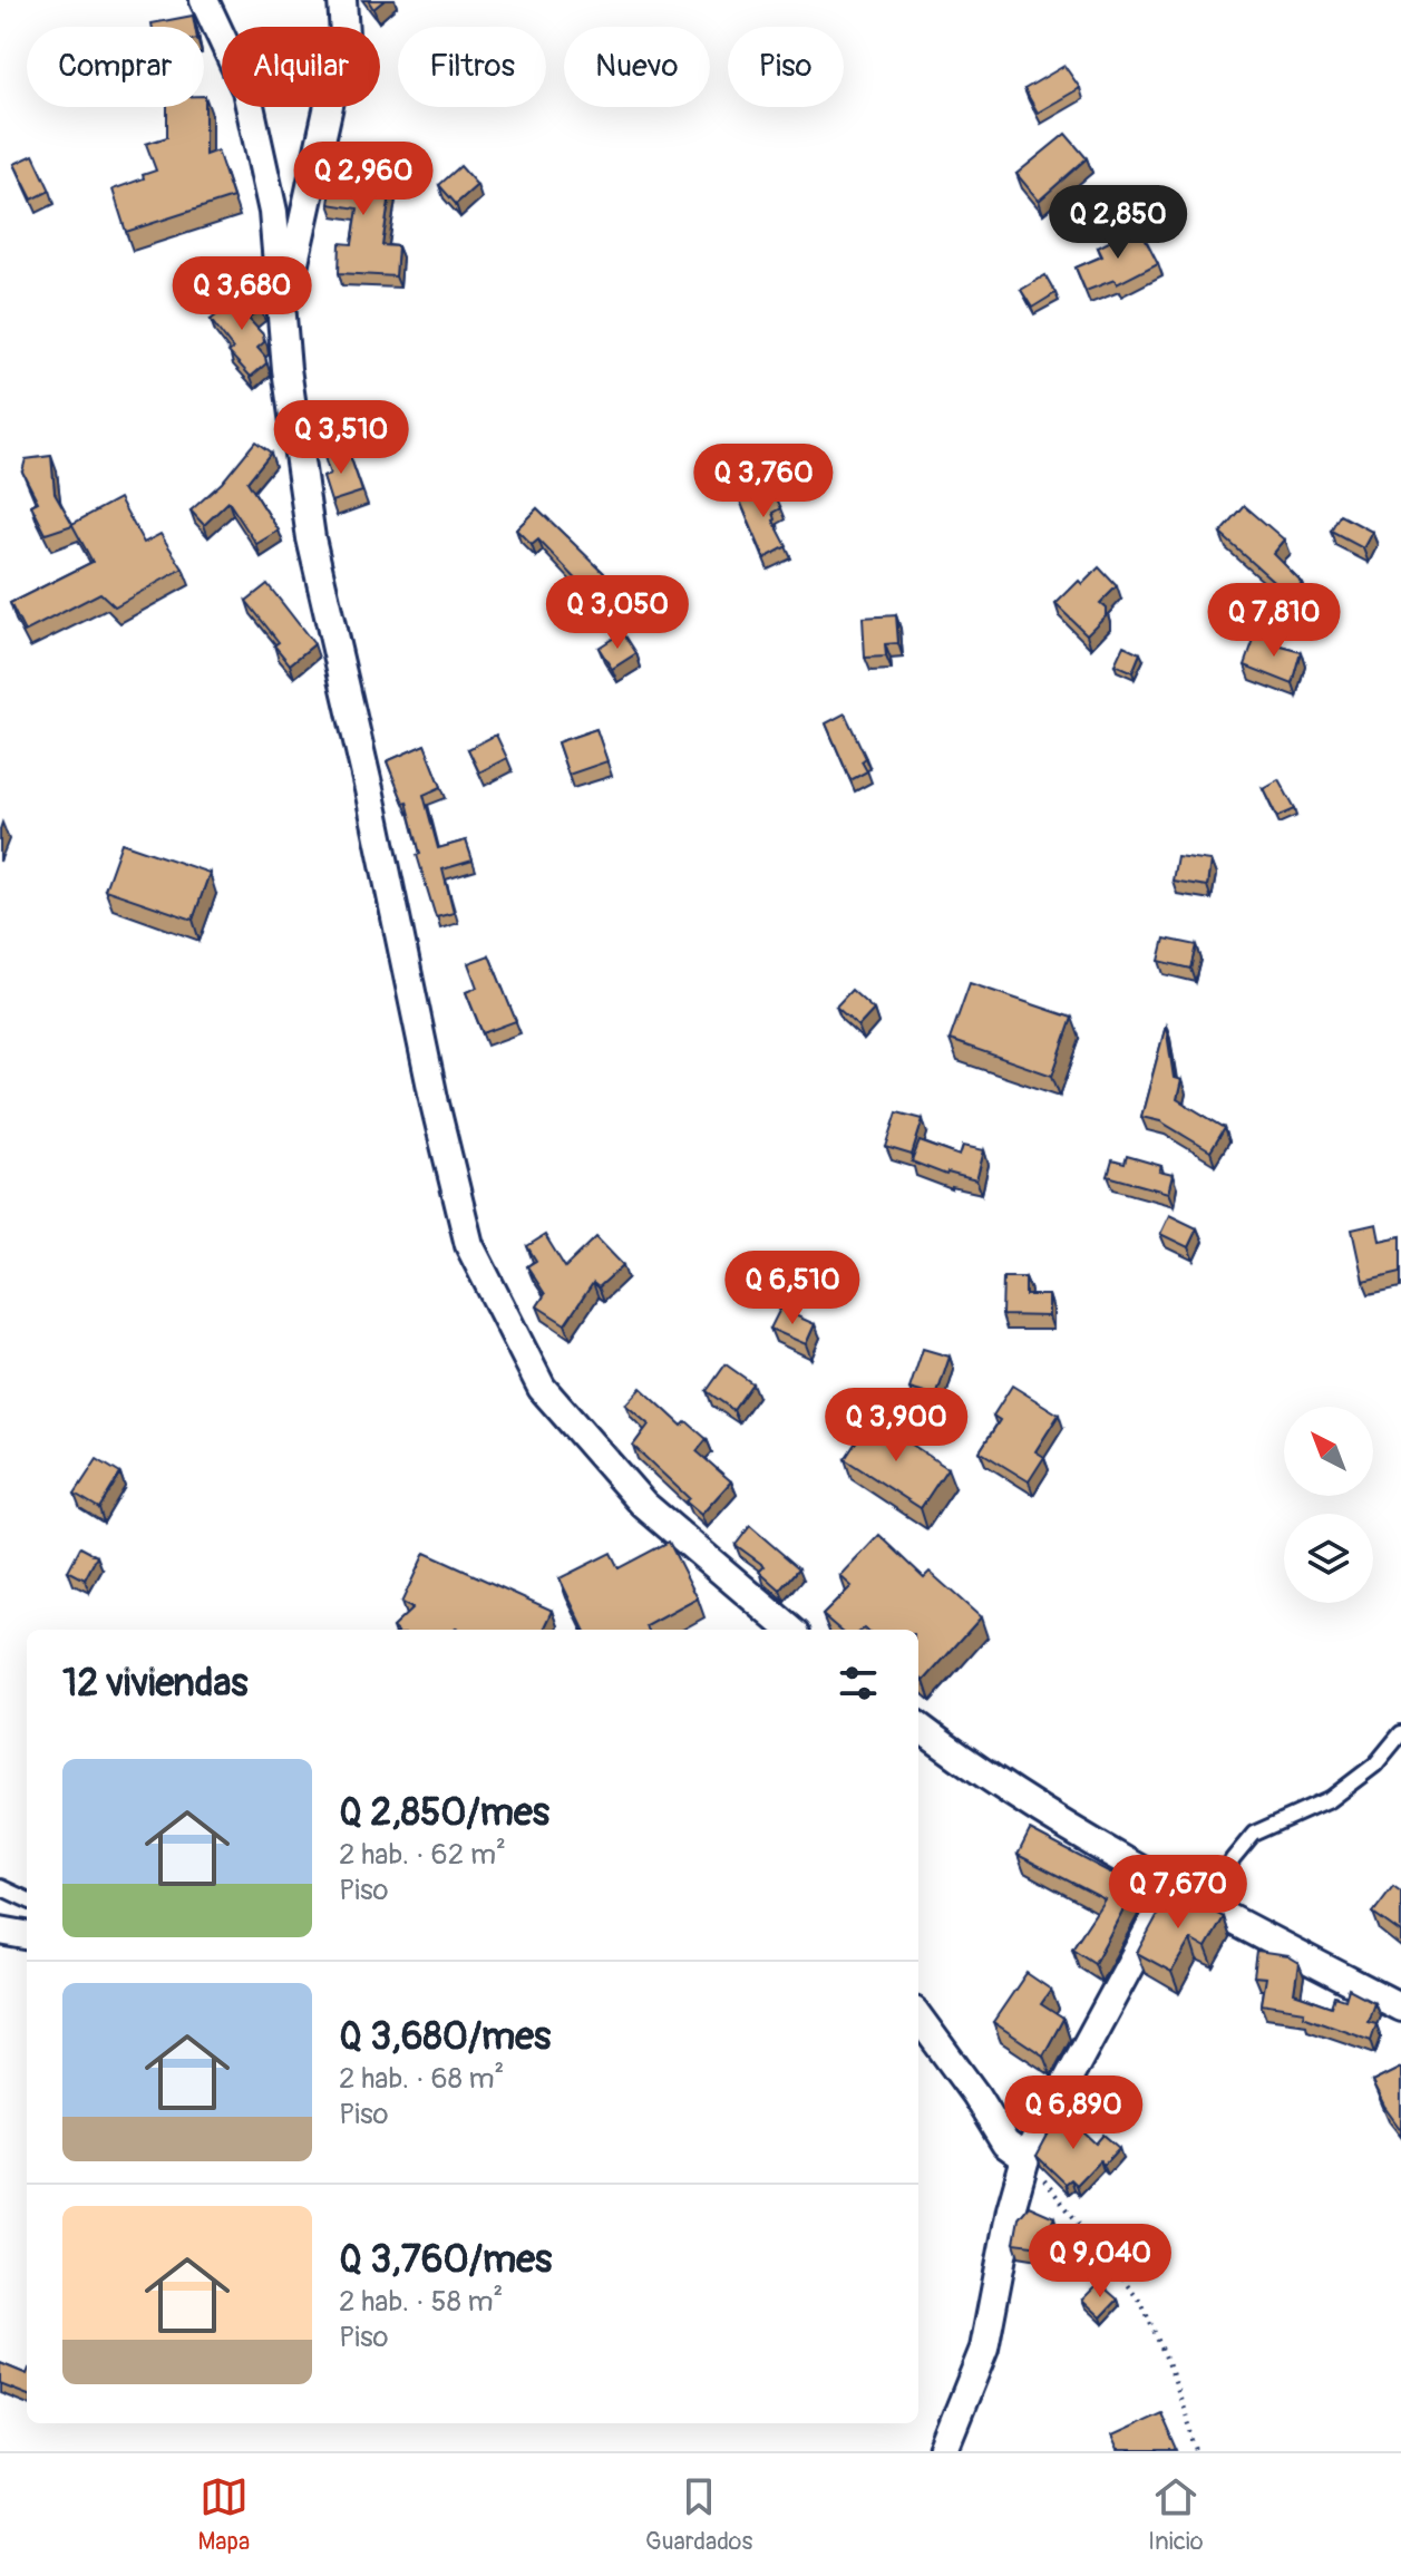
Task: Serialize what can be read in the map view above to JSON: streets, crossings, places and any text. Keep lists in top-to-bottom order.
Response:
{
  "north": "top left",
  "page": {
    "chip": [
      "Comprar",
      "Alquilar",
      "Filtros",
      "Nuevo",
      "Piso"
    ],
    "price": [
      "Q 2,960",
      "Q 2,850",
      "Q 3,680",
      "Q 3,510",
      "Q 3,760",
      "Q 3,050",
      "Q 7,810",
      "Q 6,510",
      "Q 3,900",
      "Q 7,670",
      "Q 6,890",
      "Q 9,040"
    ],
    "heading": "12 viviendas",
    "list": [
      {
        "name": "Q 2,850/mes",
        "note": "2 hab. · 62 m² · Piso"
      },
      {
        "name": "Q 3,680/mes",
        "note": "2 hab. · 68 m² · Piso"
      },
      {
        "name": "Q 3,760/mes",
        "note": "2 hab. · 58 m² · Piso"
      }
    ],
    "tabs": ["Mapa", "Guardados", "Inicio"]
  }
}
